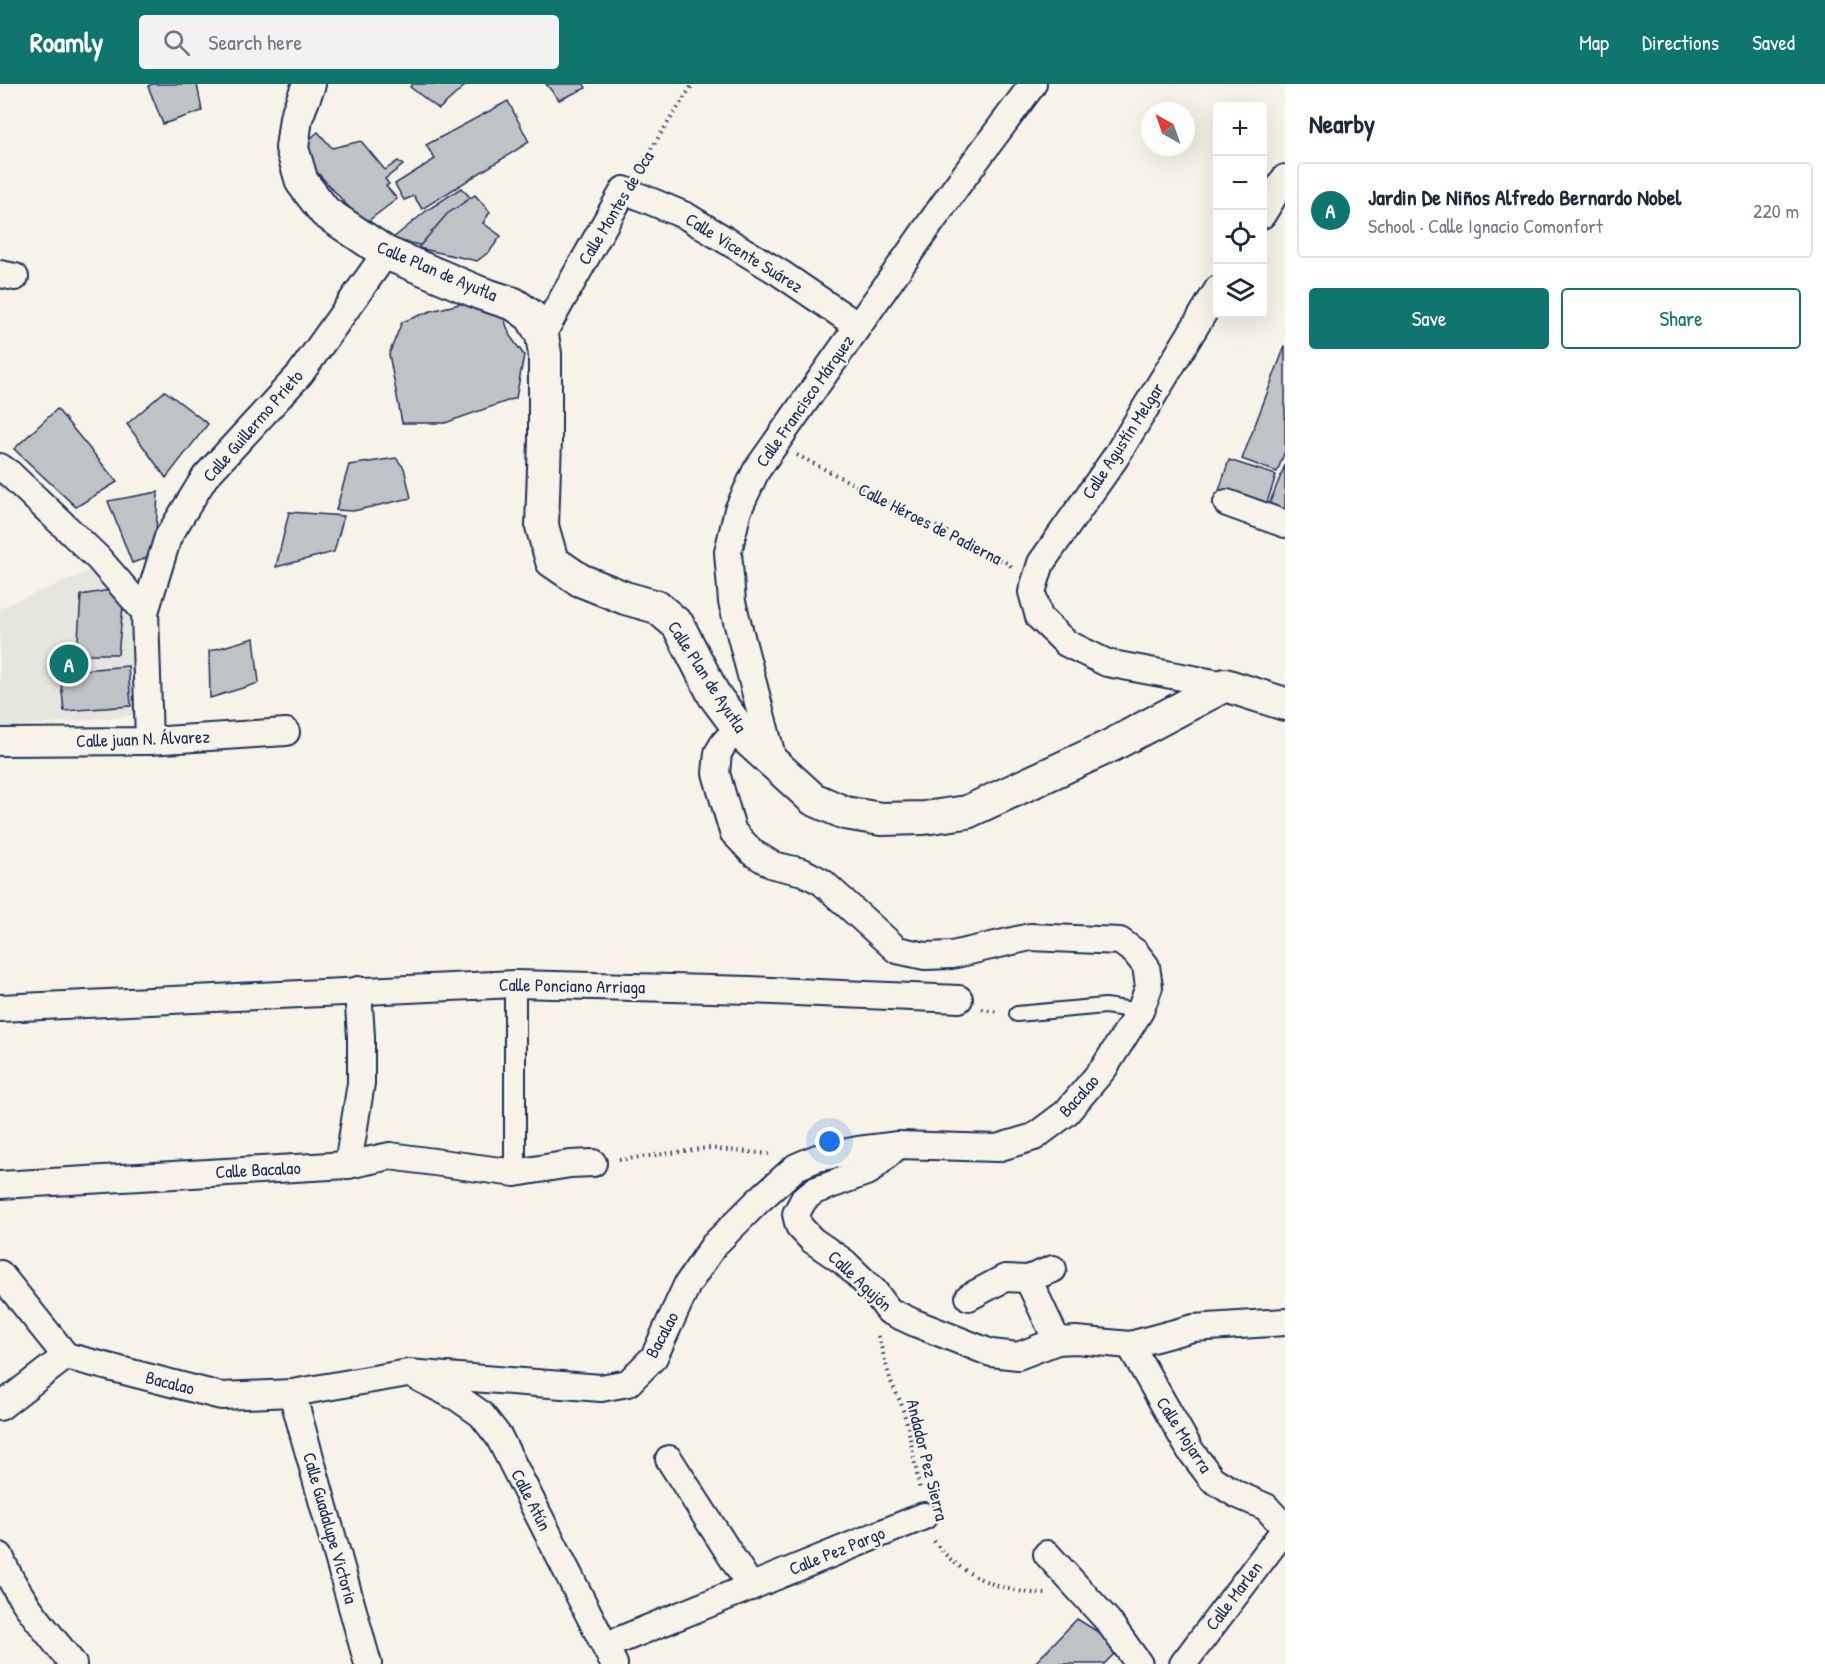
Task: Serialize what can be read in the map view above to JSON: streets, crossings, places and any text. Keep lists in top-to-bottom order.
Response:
{
  "streets": {
    "street": [
      "Calle Montes de Oca",
      "Calle Vicente Suárez",
      "Calle Plan de Ayutla",
      "Calle Francisco Márquez",
      "Calle Guillermo Prieto",
      "Calle Agustín Melgar",
      "Calle juan N. Álvarez",
      "Calle Ponciano Arriaga",
      "Bacalao",
      "Calle Bacalao",
      "Calle Agujón",
      "Calle Mojarra",
      "Calle Atún",
      "Calle Guadalupe Victoria",
      "Calle Pez Pargo",
      "Calle Marlen"
    ],
    "path": ["Calle Héroes de Padierna", "Andador Pez Sierra"]
  },
  "crossings": [
    ["Calle Montes de Oca", "Calle Vicente Suárez"],
    ["Calle Montes de Oca", "Calle Plan de Ayutla"],
    ["Calle Vicente Suárez", "Calle Francisco Márquez"],
    ["Calle Plan de Ayutla", "Calle Francisco Márquez"],
    ["Calle Plan de Ayutla", "Calle Guillermo Prieto"],
    ["Calle Francisco Márquez", "Calle Héroes de Padierna"],
    ["Calle Guillermo Prieto", "Calle juan N. Álvarez"],
    ["Calle Agustín Melgar", "Calle Héroes de Padierna"],
    ["Bacalao", "Calle Agujón"],
    ["Bacalao", "Calle Atún"],
    ["Bacalao", "Calle Guadalupe Victoria"],
    ["Calle Agujón", "Calle Mojarra"],
    ["Calle Agujón", "Andador Pez Sierra"],
    ["Calle Mojarra", "Calle Marlen"],
    ["Andador Pez Sierra", "Calle Pez Pargo"],
    ["Calle Atún", "Calle Pez Pargo"]
  ],
  "north": "top left",
  "page": {
    "header": "Roamly",
    "search": "Search here",
    "nav": ["Map", "Directions", "Saved"],
    "heading": "Nearby",
    "map_buttons": ["+", "−"],
    "list": [
      {
        "mark": "A",
        "name": "Jardin De Niños Alfredo Bernardo Nobel",
        "note": "School · Calle Ignacio Comonfort",
        "value": "220 m"
      }
    ],
    "buttons": ["Save", "Share"],
    "pins": "A"
  }
}
